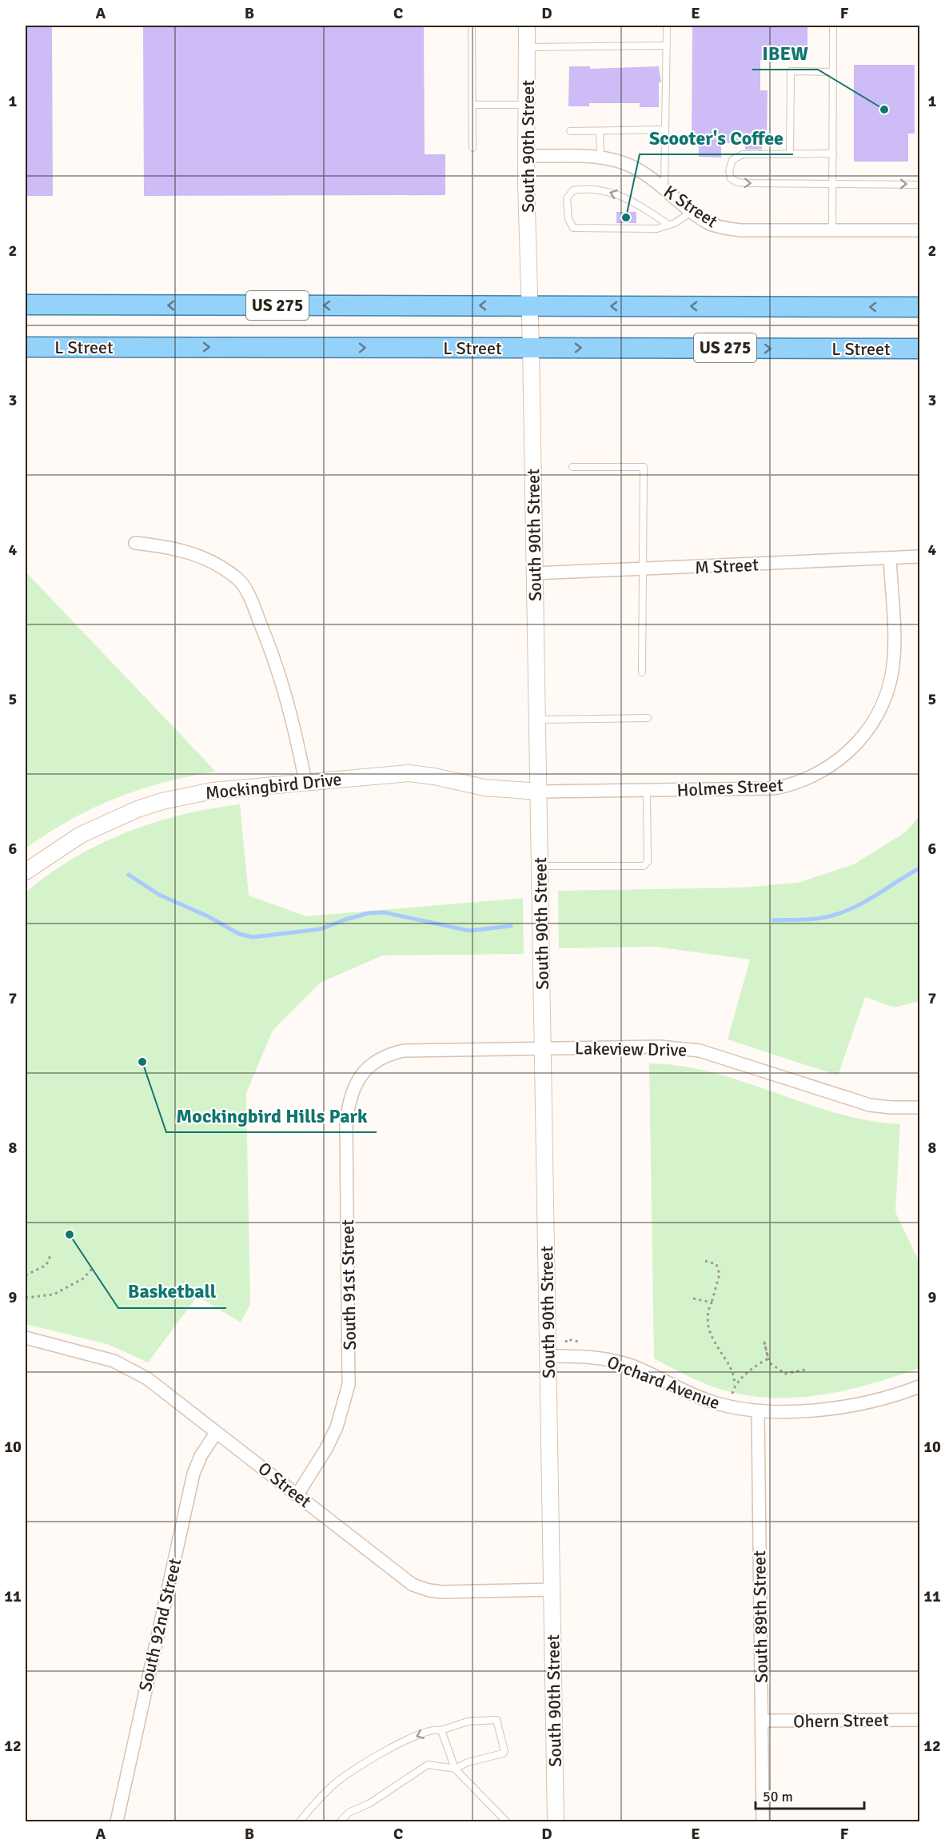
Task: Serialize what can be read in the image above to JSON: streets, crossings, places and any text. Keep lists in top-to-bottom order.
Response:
{
  "streets": {
    "main road": ["US 275", "L Street"],
    "street": [
      "South 90th Street",
      "K Street",
      "M Street",
      "Mockingbird Drive",
      "Holmes Street",
      "Lakeview Drive",
      "South 91st Street",
      "Orchard Avenue",
      "O Street",
      "South 89th Street",
      "South 92nd Street",
      "Ohern Street"
    ]
  },
  "crossings": [
    ["South 90th Street", "K Street"],
    ["South 90th Street", "US 275"],
    ["South 90th Street", "L Street"],
    ["South 90th Street", "M Street"],
    ["South 90th Street", "Mockingbird Drive"],
    ["South 90th Street", "Holmes Street"],
    ["South 90th Street", "Lakeview Drive"],
    ["South 90th Street", "Orchard Avenue"],
    ["South 90th Street", "O Street"],
    ["M Street", "Holmes Street"],
    ["Mockingbird Drive", "Holmes Street"],
    ["Lakeview Drive", "South 91st Street"],
    ["South 91st Street", "O Street"],
    ["Orchard Avenue", "South 89th Street"],
    ["O Street", "South 92nd Street"],
    ["South 89th Street", "Ohern Street"]
  ],
  "places": [
    "IBEW",
    "Scooter's Coffee",
    "Mockingbird Hills Park",
    "Basketball"
  ],
  "scale_bar": "50 m",
  "grid": {
    "columns": [
      "A",
      "B",
      "C",
      "D",
      "E",
      "F"
    ],
    "rows": [
      "1",
      "2",
      "3",
      "4",
      "5",
      "6",
      "7",
      "8",
      "9",
      "10",
      "11",
      "12"
    ]
  }
}
